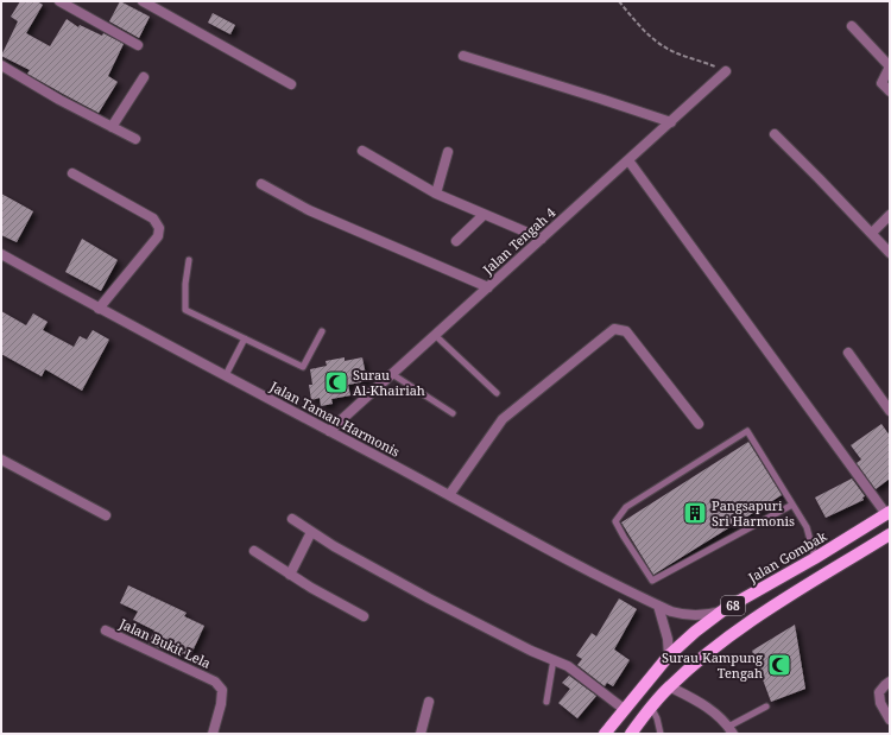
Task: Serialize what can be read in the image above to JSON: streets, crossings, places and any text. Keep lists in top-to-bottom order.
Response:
{
  "streets": {
    "main road": ["Jalan Gombak", "68"],
    "street": ["Jalan Tengah 4", "Jalan Taman Harmonis", "Jalan Bukit Lela"]
  },
  "crossings": [
    ["Jalan Tengah 4", "Jalan Taman Harmonis"],
    ["Jalan Taman Harmonis", "Jalan Gombak"]
  ],
  "places": {
    "mosque": ["Surau Al-Khairiah", "Surau Kampung Tengah"],
    "building": ["Pangsapuri Sri Harmonis"]
  }
}
